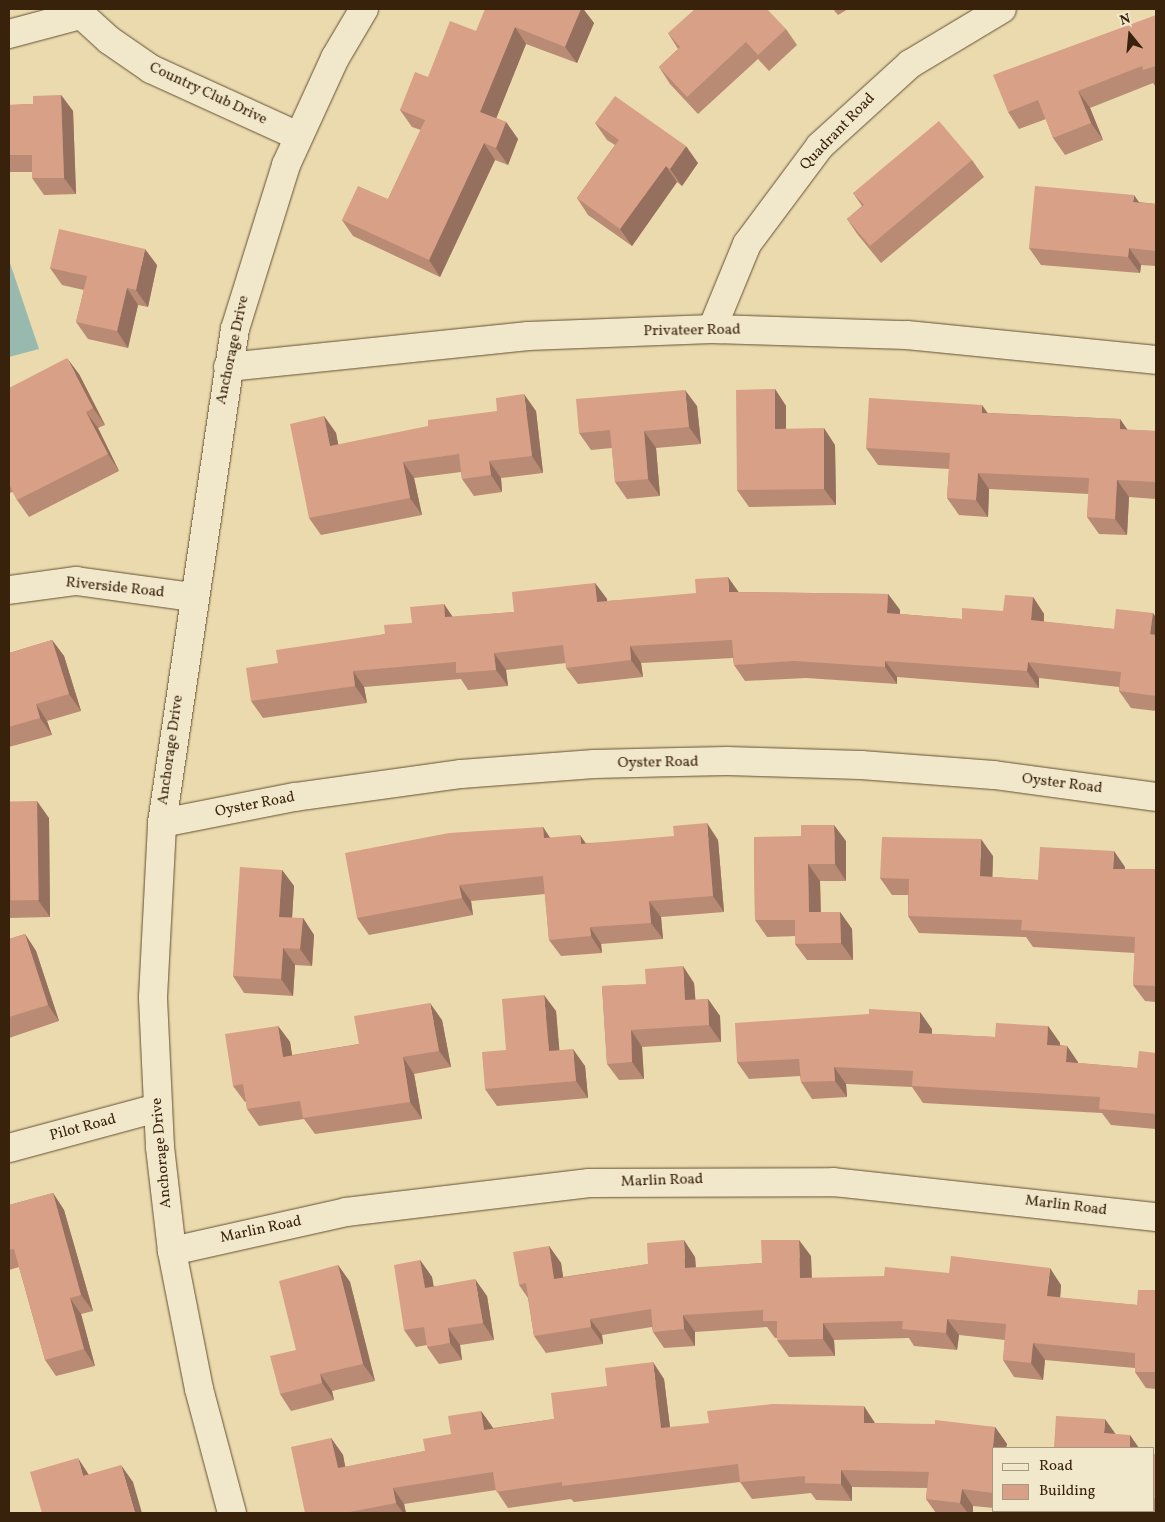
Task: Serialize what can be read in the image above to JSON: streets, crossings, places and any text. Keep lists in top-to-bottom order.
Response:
{
  "streets": {
    "street": [
      "Country Club Drive",
      "Quadrant Road",
      "Privateer Road",
      "Anchorage Drive",
      "Riverside Road",
      "Oyster Road",
      "Pilot Road",
      "Marlin Road"
    ]
  },
  "crossings": [
    ["Country Club Drive", "Anchorage Drive"],
    ["Quadrant Road", "Privateer Road"],
    ["Privateer Road", "Anchorage Drive"],
    ["Anchorage Drive", "Riverside Road"],
    ["Anchorage Drive", "Oyster Road"],
    ["Anchorage Drive", "Pilot Road"],
    ["Anchorage Drive", "Marlin Road"]
  ],
  "legend": ["Road", "Building"],
  "north": "top"
}
